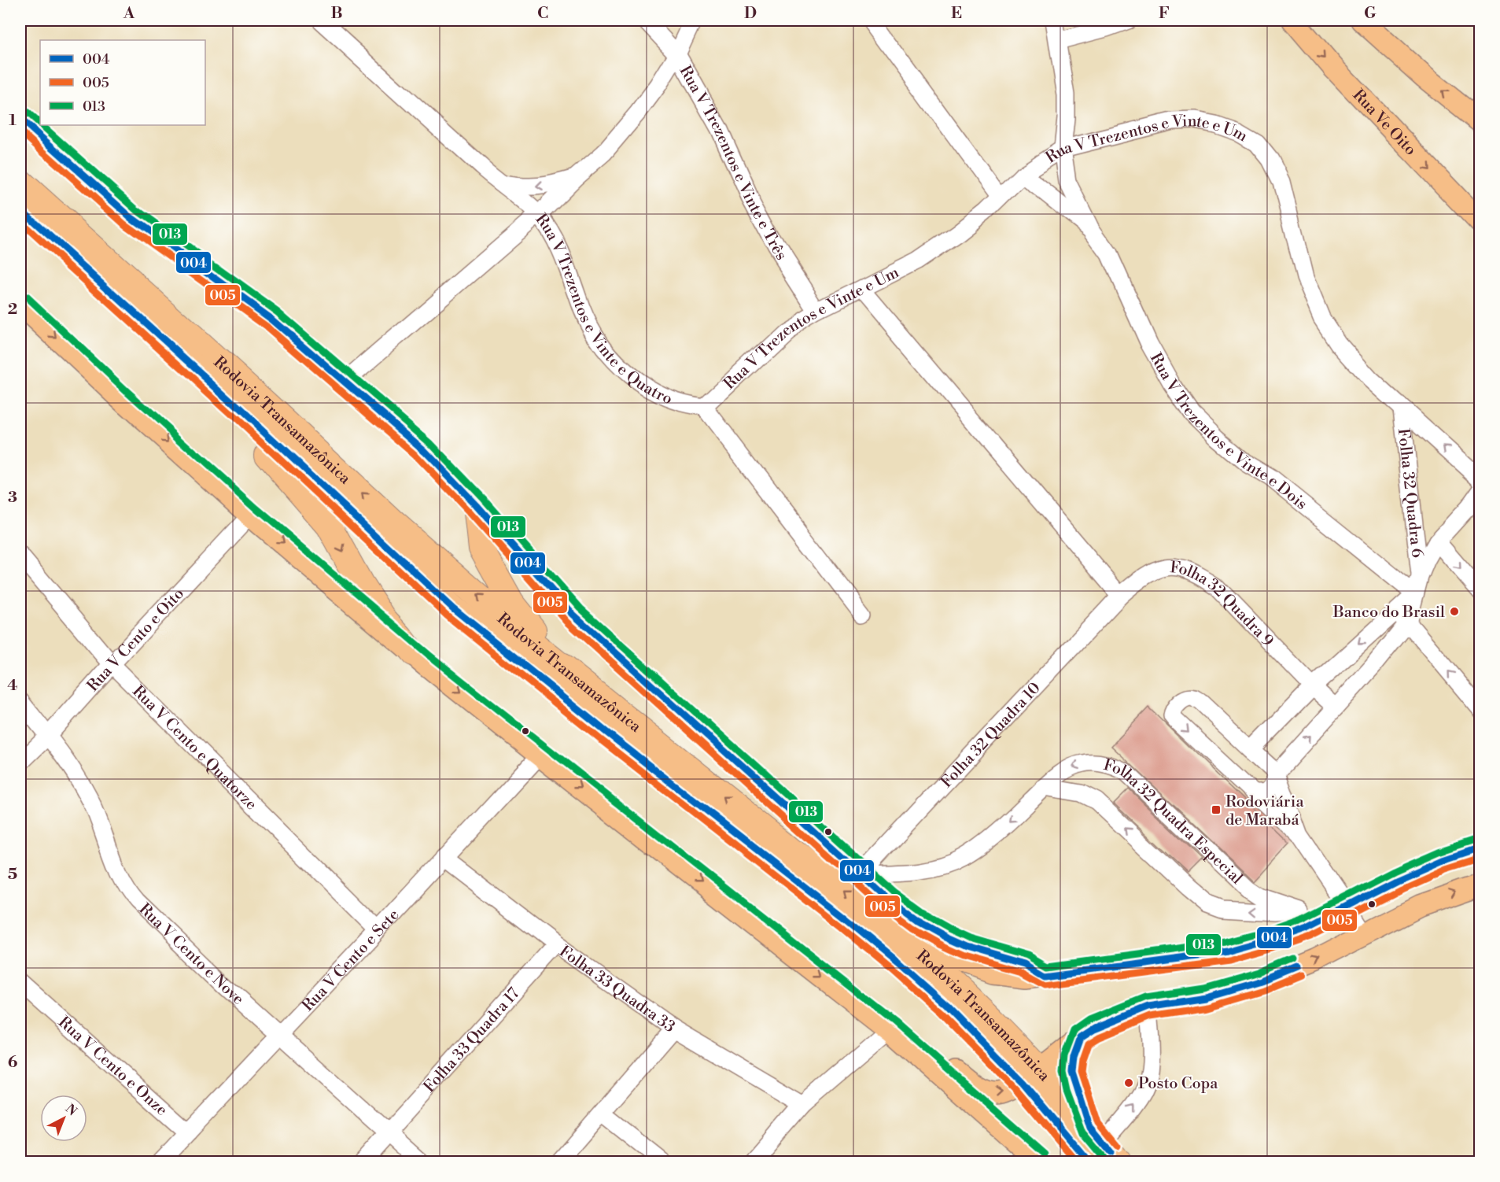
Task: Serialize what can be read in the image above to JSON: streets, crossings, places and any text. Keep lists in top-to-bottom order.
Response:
{
  "streets": {
    "highway": ["Rodovia Transamazônica"],
    "main road": ["Rua Ve Oito"],
    "street": [
      "Rua V Trezentos e Vinte e Um",
      "Rua V Trezentos e Vinte e Três",
      "Rua V Trezentos e Vinte e Quatro",
      "Rua V Trezentos e Vinte e Dois",
      "Folha 32 Quadra 6",
      "Folha 32 Quadra 9",
      "Rua V Cento e Oito",
      "Folha 32 Quadra 10",
      "Rua V Cento e Quatorze",
      "Folha 32 Quadra Especial",
      "Rua V Cento e Nove",
      "Rua V Cento e Sete",
      "Folha 33 Quadra 33",
      "Folha 33 Quadra 17",
      "Rua V Cento e Onze"
    ]
  },
  "crossings": [
    ["Rua V Trezentos e Vinte e Um", "Rua V Trezentos e Vinte e Três"],
    ["Rua V Trezentos e Vinte e Um", "Rua V Trezentos e Vinte e Quatro"],
    ["Rua V Trezentos e Vinte e Um", "Rua V Trezentos e Vinte e Dois"],
    ["Rua V Trezentos e Vinte e Um", "Folha 32 Quadra 6"],
    ["Folha 32 Quadra 9", "Folha 32 Quadra 10"],
    ["Rua V Cento e Oito", "Rua V Cento e Quatorze"],
    ["Rua V Cento e Oito", "Rua V Cento e Nove"],
    ["Folha 32 Quadra 10", "Folha 32 Quadra Especial"],
    ["Rua V Cento e Quatorze", "Rua V Cento e Sete"],
    ["Rua V Cento e Nove", "Rua V Cento e Sete"],
    ["Rua V Cento e Nove", "Folha 33 Quadra 17"],
    ["Rua V Cento e Sete", "Folha 33 Quadra 33"],
    ["Rua V Cento e Sete", "Rua V Cento e Onze"],
    ["Folha 33 Quadra 33", "Folha 33 Quadra 17"]
  ],
  "one_way": ["Folha 32 Quadra Especial"],
  "places": {
    "other": ["Banco do Brasil", "Posto Copa"],
    "transit": ["Rodoviária de Marabá"]
  },
  "lines": ["transit line 013", "transit line 004", "transit line 005"],
  "legend": ["004", "005", "013"],
  "north": "top right",
  "grid": {
    "columns": [
      "A",
      "B",
      "C",
      "D",
      "E",
      "F",
      "G"
    ],
    "rows": [
      "1",
      "2",
      "3",
      "4",
      "5",
      "6"
    ]
  }
}
